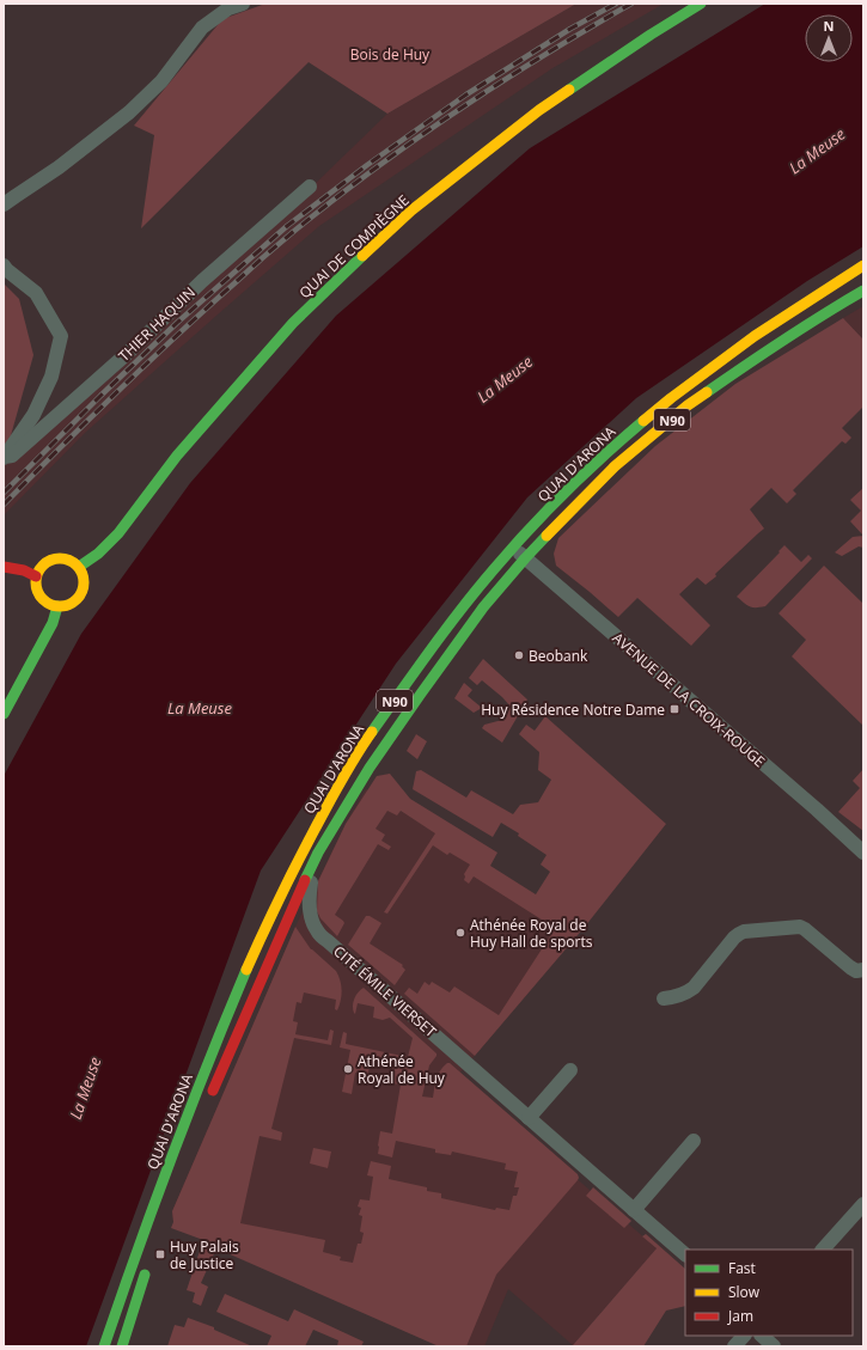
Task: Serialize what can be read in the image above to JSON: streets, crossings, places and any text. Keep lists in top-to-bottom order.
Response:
{
  "streets": {
    "main road": ["QUAI DE COMPIÈGNE", "N90", "QUAI D'ARONA"],
    "street": ["THIER HAQUIN", "AVENUE DE LA CROIX-ROUGE", "CITÉ ÉMILE VIERSET"]
  },
  "crossings": [
    ["QUAI D'ARONA", "AVENUE DE LA CROIX-ROUGE"],
    ["QUAI D'ARONA", "CITÉ ÉMILE VIERSET"]
  ],
  "water": ["La Meuse"],
  "parks": ["Bois de Huy"],
  "places": {
    "other": ["Beobank", "Athénée Royal de Huy Hall de sports", "Athénée Royal de Huy"],
    "transit": ["Huy Résidence Notre Dame", "Huy Palais de Justice"]
  },
  "legend": ["Fast", "Slow", "Jam"],
  "north": "top"
}
